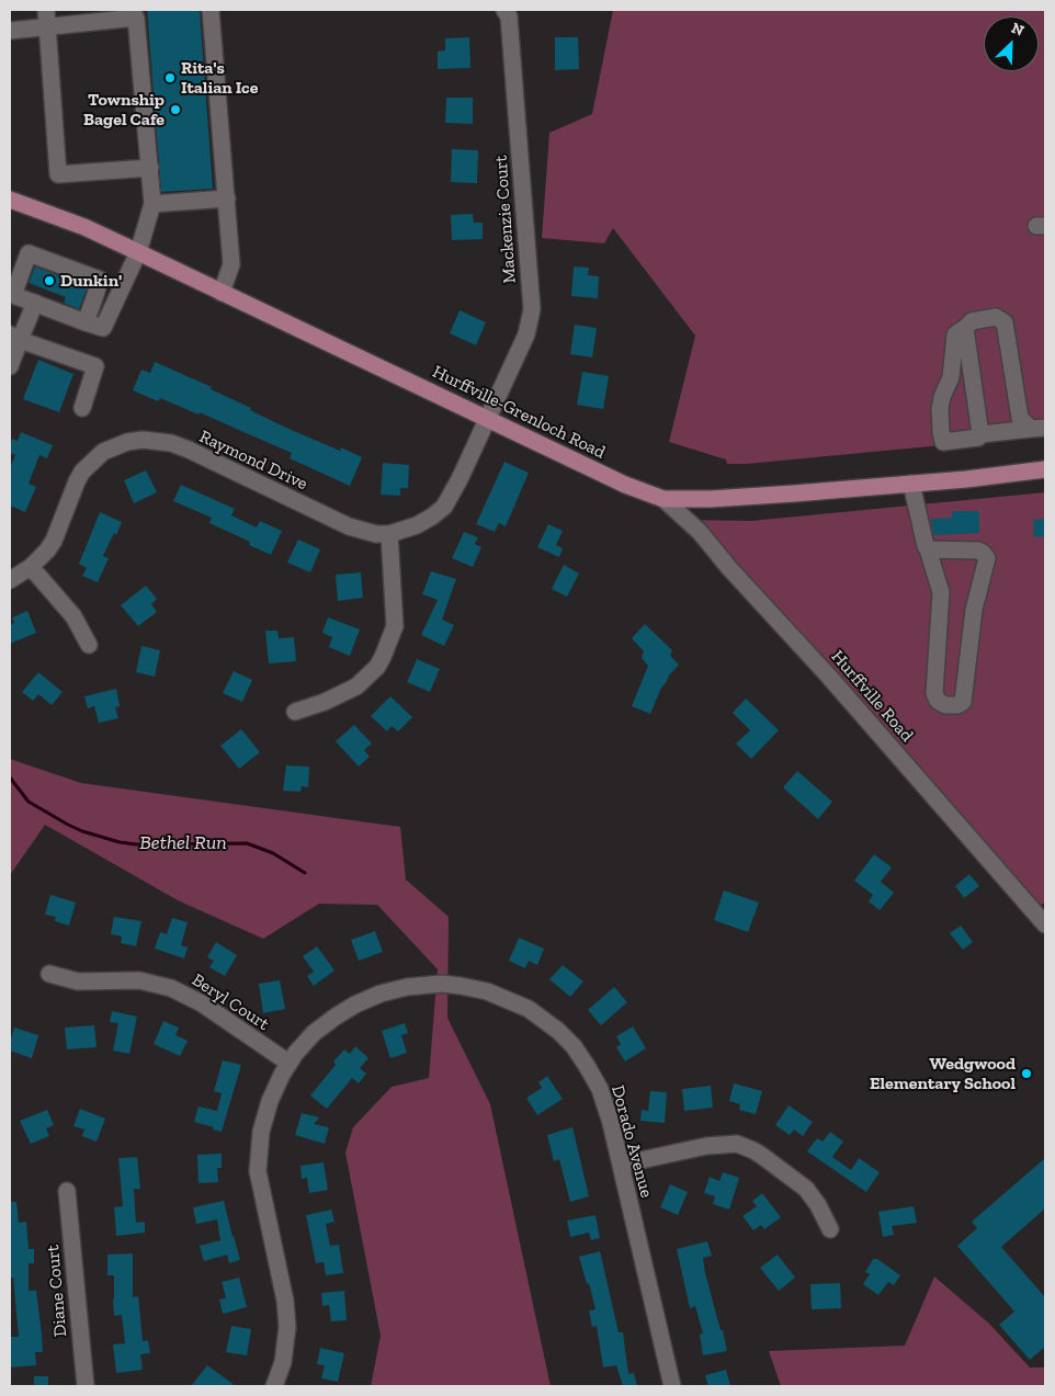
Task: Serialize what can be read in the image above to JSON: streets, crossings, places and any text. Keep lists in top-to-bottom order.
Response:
{
  "streets": {
    "main road": ["Hurffville-Grenloch Road"],
    "street": [
      "Mackenzie Court",
      "Raymond Drive",
      "Hurffville Road",
      "Beryl Court",
      "Dorado Avenue",
      "Diane Court"
    ]
  },
  "crossings": [
    ["Mackenzie Court", "Hurffville-Grenloch Road"],
    ["Mackenzie Court", "Raymond Drive"],
    ["Hurffville-Grenloch Road", "Raymond Drive"],
    ["Hurffville-Grenloch Road", "Hurffville Road"],
    ["Beryl Court", "Dorado Avenue"]
  ],
  "water": ["Bethel Run"],
  "places": [
    "Rita's Italian Ice",
    "Township Bagel Cafe",
    "Dunkin'",
    "Wedgwood Elementary School"
  ],
  "north": "top right"
}
